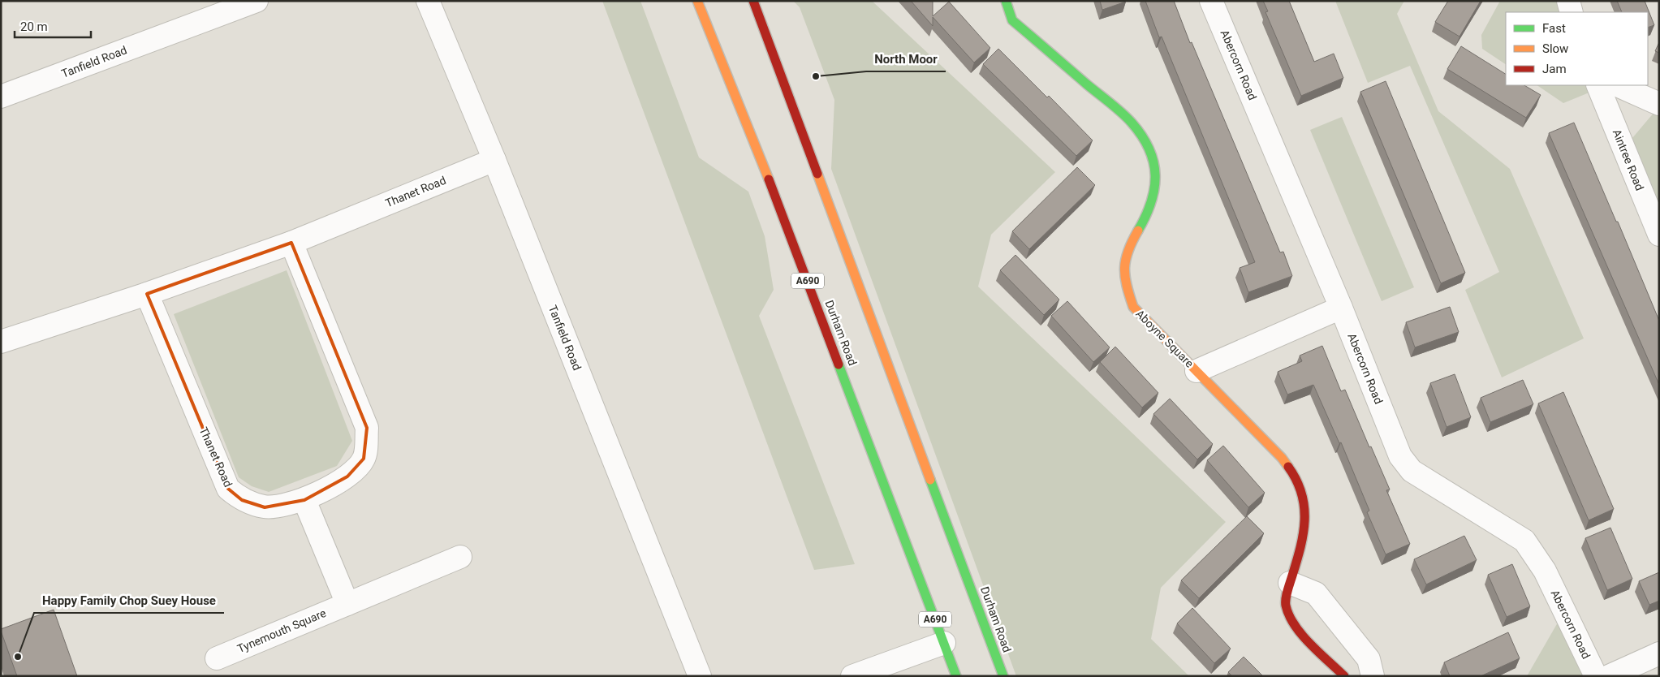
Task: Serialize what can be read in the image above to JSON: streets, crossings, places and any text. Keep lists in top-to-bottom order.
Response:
{
  "streets": {
    "main road": ["A690", "Durham Road", "Aboyne Square"],
    "street": [
      "Tanfield Road",
      "Abercorn Road",
      "Aintree Road",
      "Thanet Road",
      "Tynemouth Square"
    ]
  },
  "crossings": [
    ["Tanfield Road", "Thanet Road"]
  ],
  "places": ["North Moor", "Happy Family Chop Suey House"],
  "legend": ["Fast", "Slow", "Jam"],
  "scale_bar": "20 m"
}
